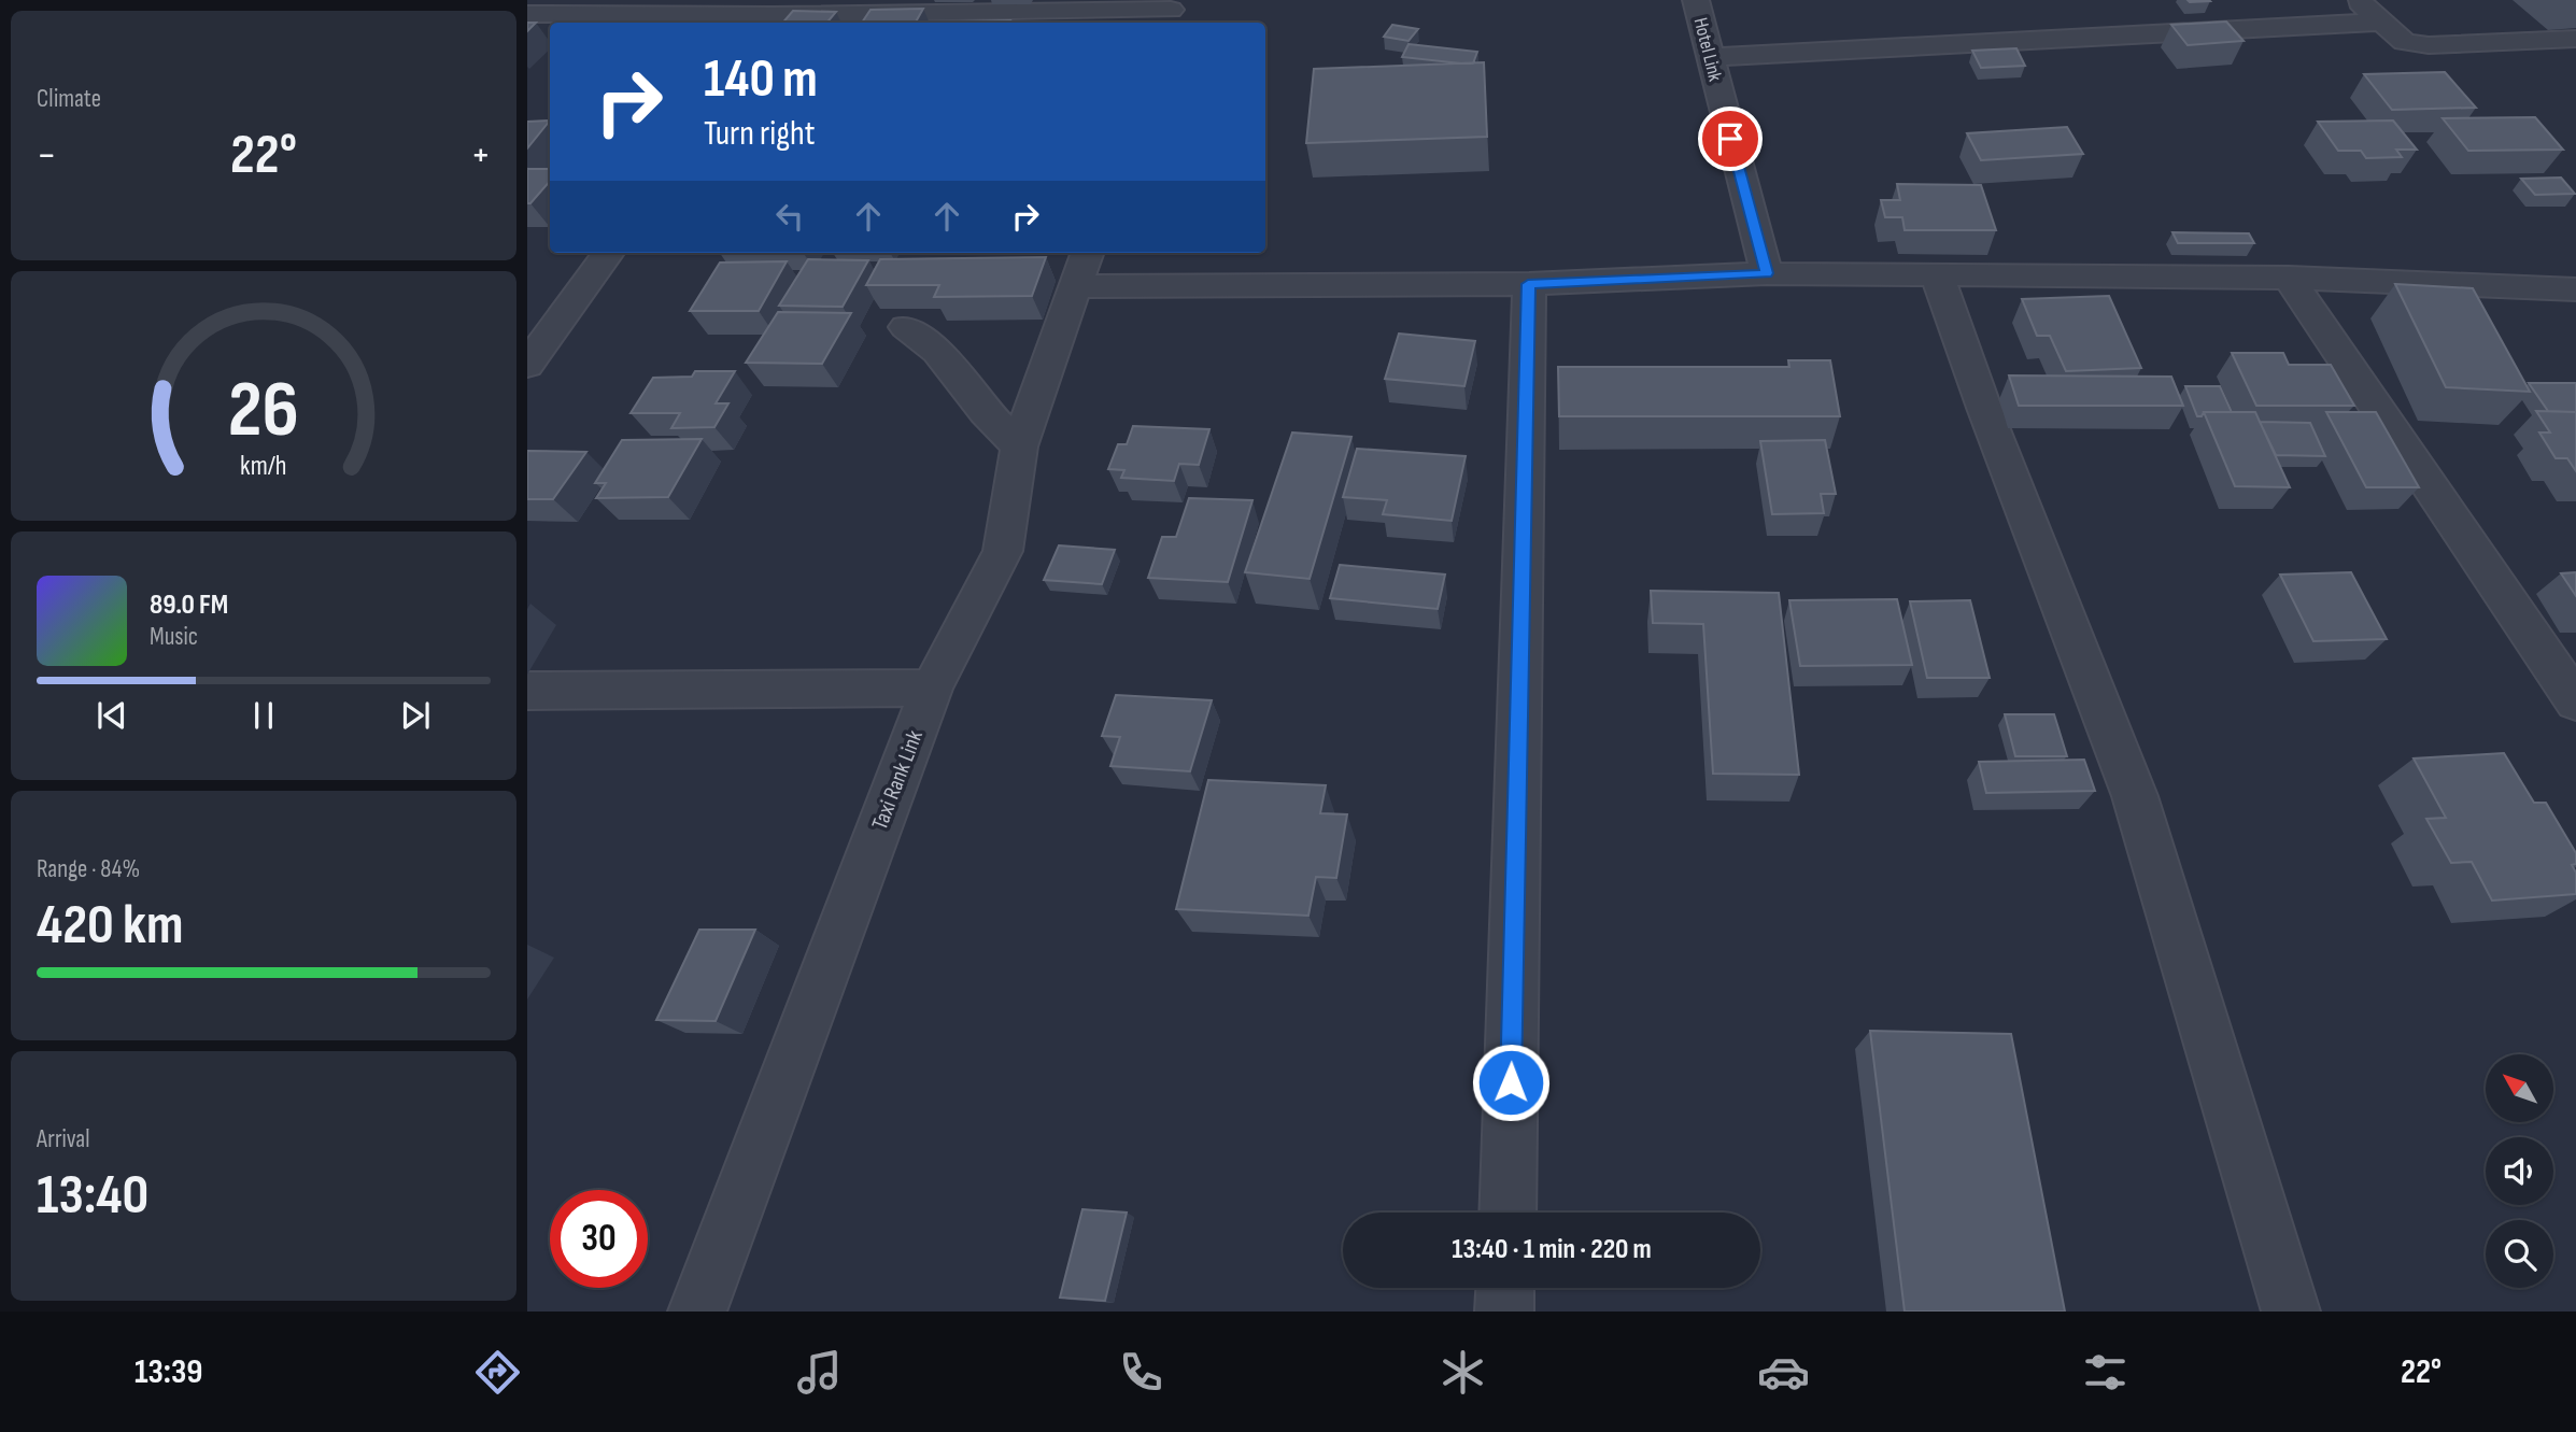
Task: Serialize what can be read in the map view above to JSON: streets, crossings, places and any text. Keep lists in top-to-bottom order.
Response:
{
  "streets": {
    "street": ["Hotel Link", "Taxi Rank Link"]
  },
  "north": "top left",
  "page": {
    "tile": [
      "Climate",
      ["Range · 84%", "420 km"],
      ["Arrival", "13:40"]
    ],
    "turn": ["140 m", "Turn right"],
    "heat": ["−", "22°", "+"],
    "song": ["89.0 FM", "Music"],
    "limit": "30",
    "trip": "13:40 · 1 min · 220 m",
    "tabs": ["13:39", "22°"],
    "gauge": ["26", "km/h"]
  }
}
